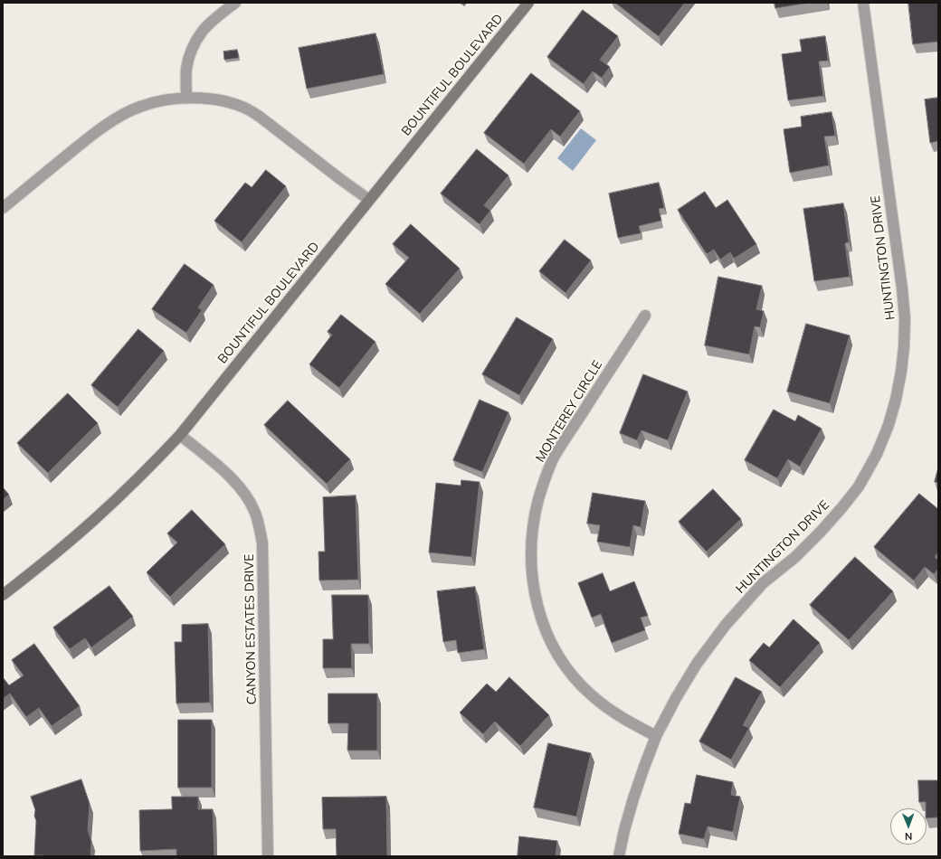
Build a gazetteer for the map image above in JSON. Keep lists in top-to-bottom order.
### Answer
{
  "streets": {
    "main road": ["BOUNTIFUL BOULEVARD"],
    "street": ["HUNTINGTON DRIVE", "MONTEREY CIRCLE", "CANYON ESTATES DRIVE"]
  },
  "crossings": [
    ["BOUNTIFUL BOULEVARD", "CANYON ESTATES DRIVE"],
    ["HUNTINGTON DRIVE", "MONTEREY CIRCLE"]
  ],
  "north": "bottom"
}
